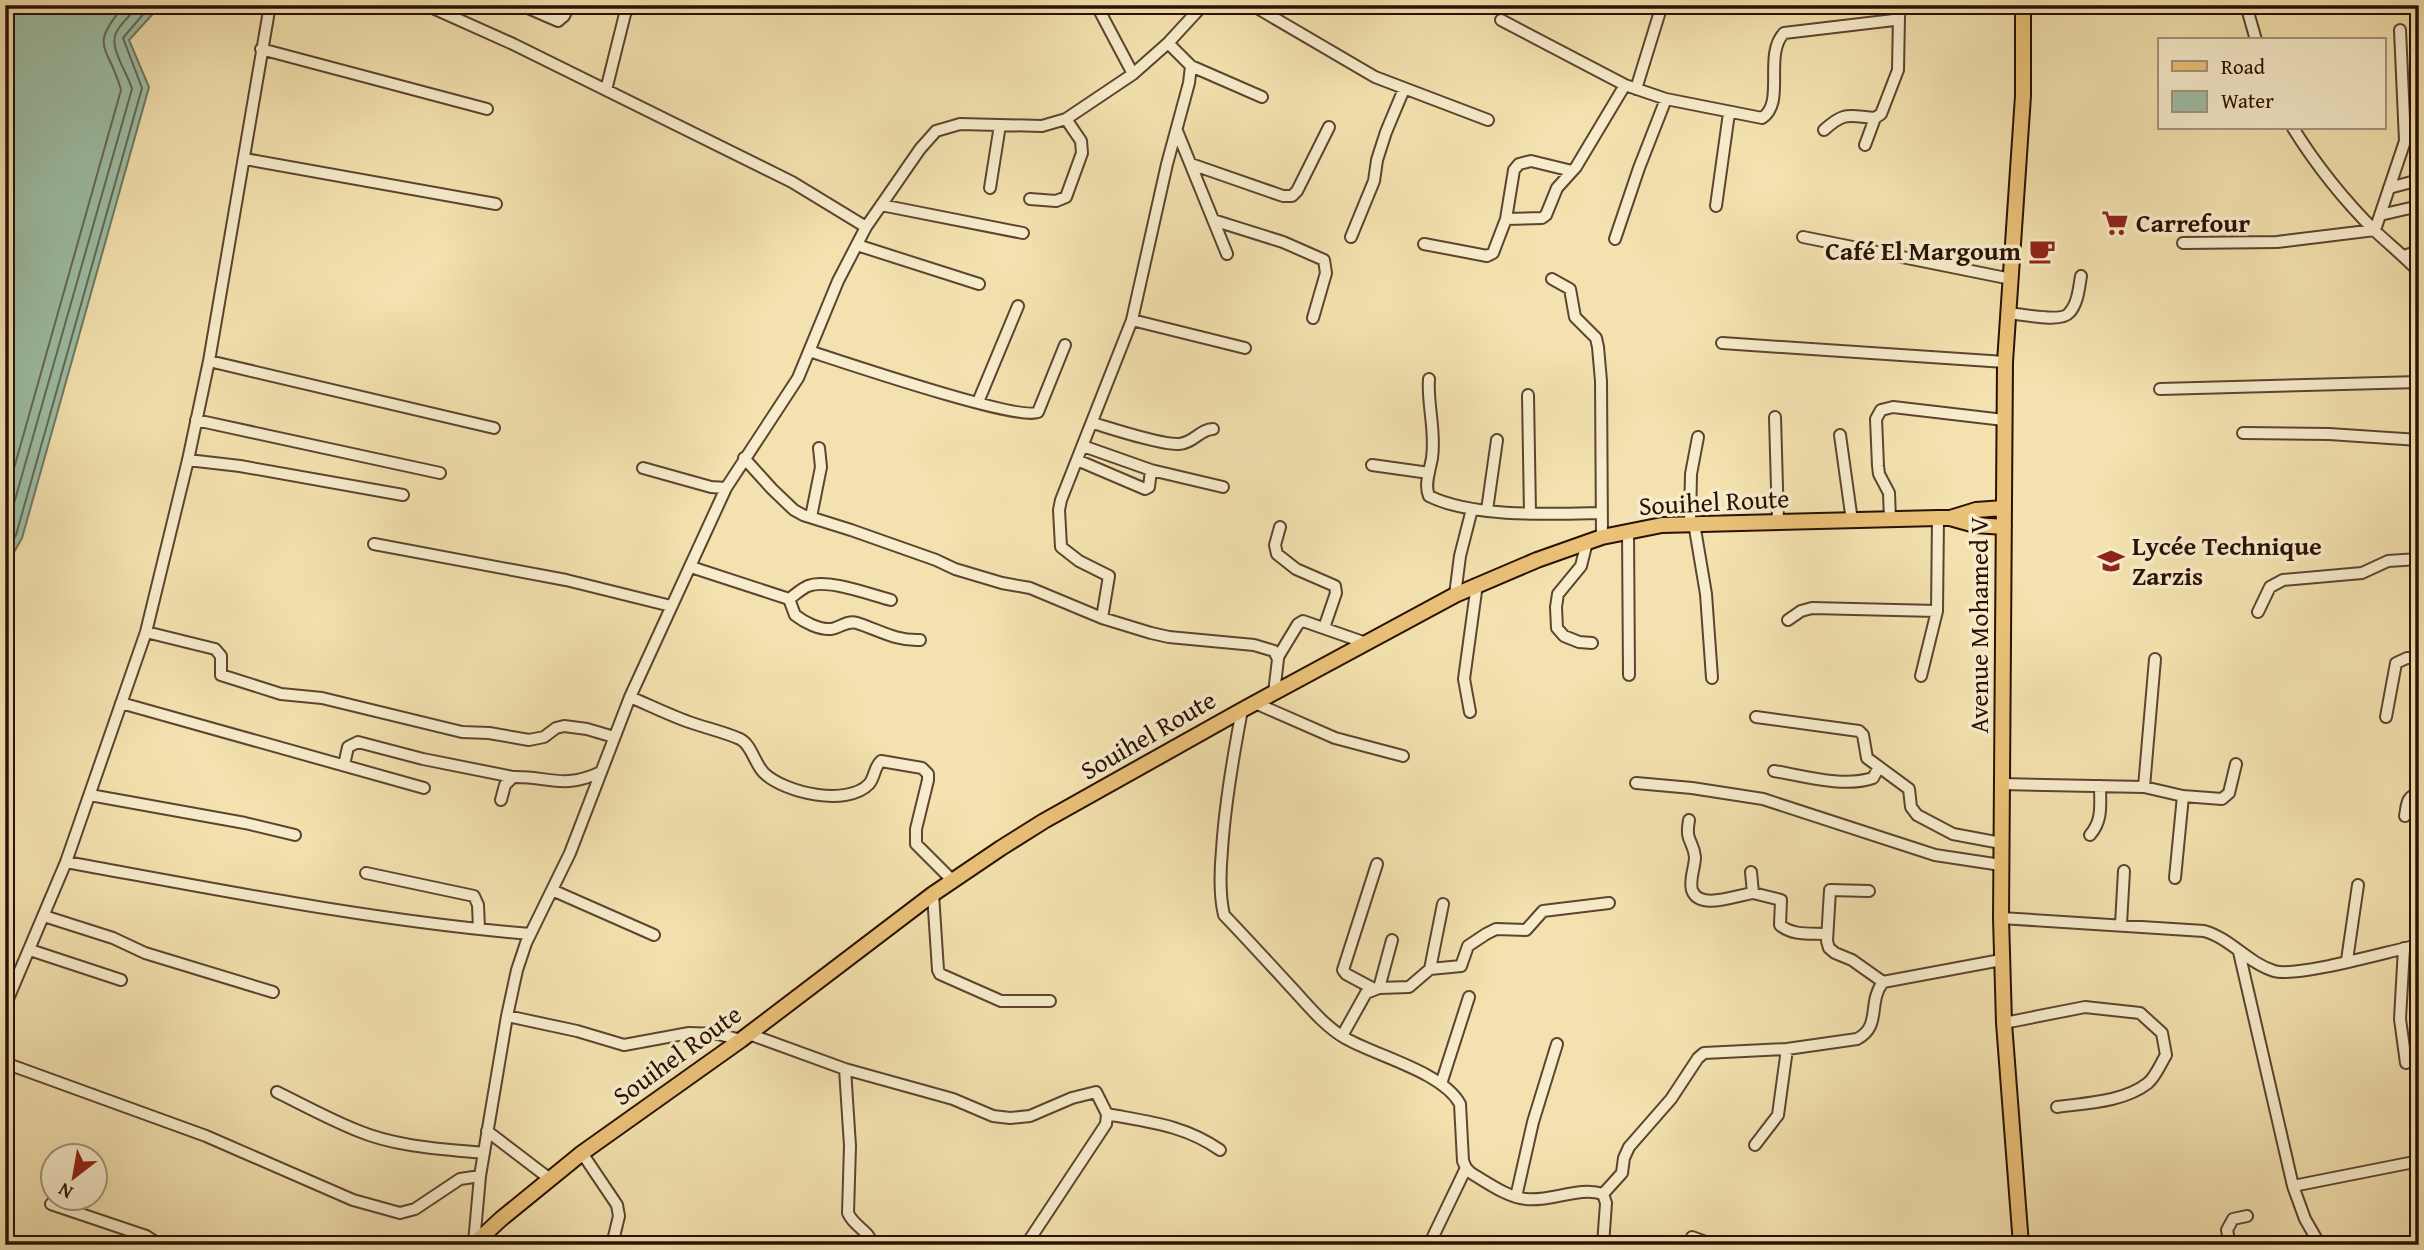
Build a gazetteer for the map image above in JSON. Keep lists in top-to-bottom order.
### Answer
{
  "streets": {
    "main road": ["Souihel Route", "Avenue Mohamed V"]
  },
  "places": {
    "supermarket": ["Carrefour"],
    "cafe": ["Café El Margoum"],
    "school or university": ["Lycée Technique Zarzis"]
  },
  "legend": ["Road", "Water"],
  "north": "bottom left"
}
